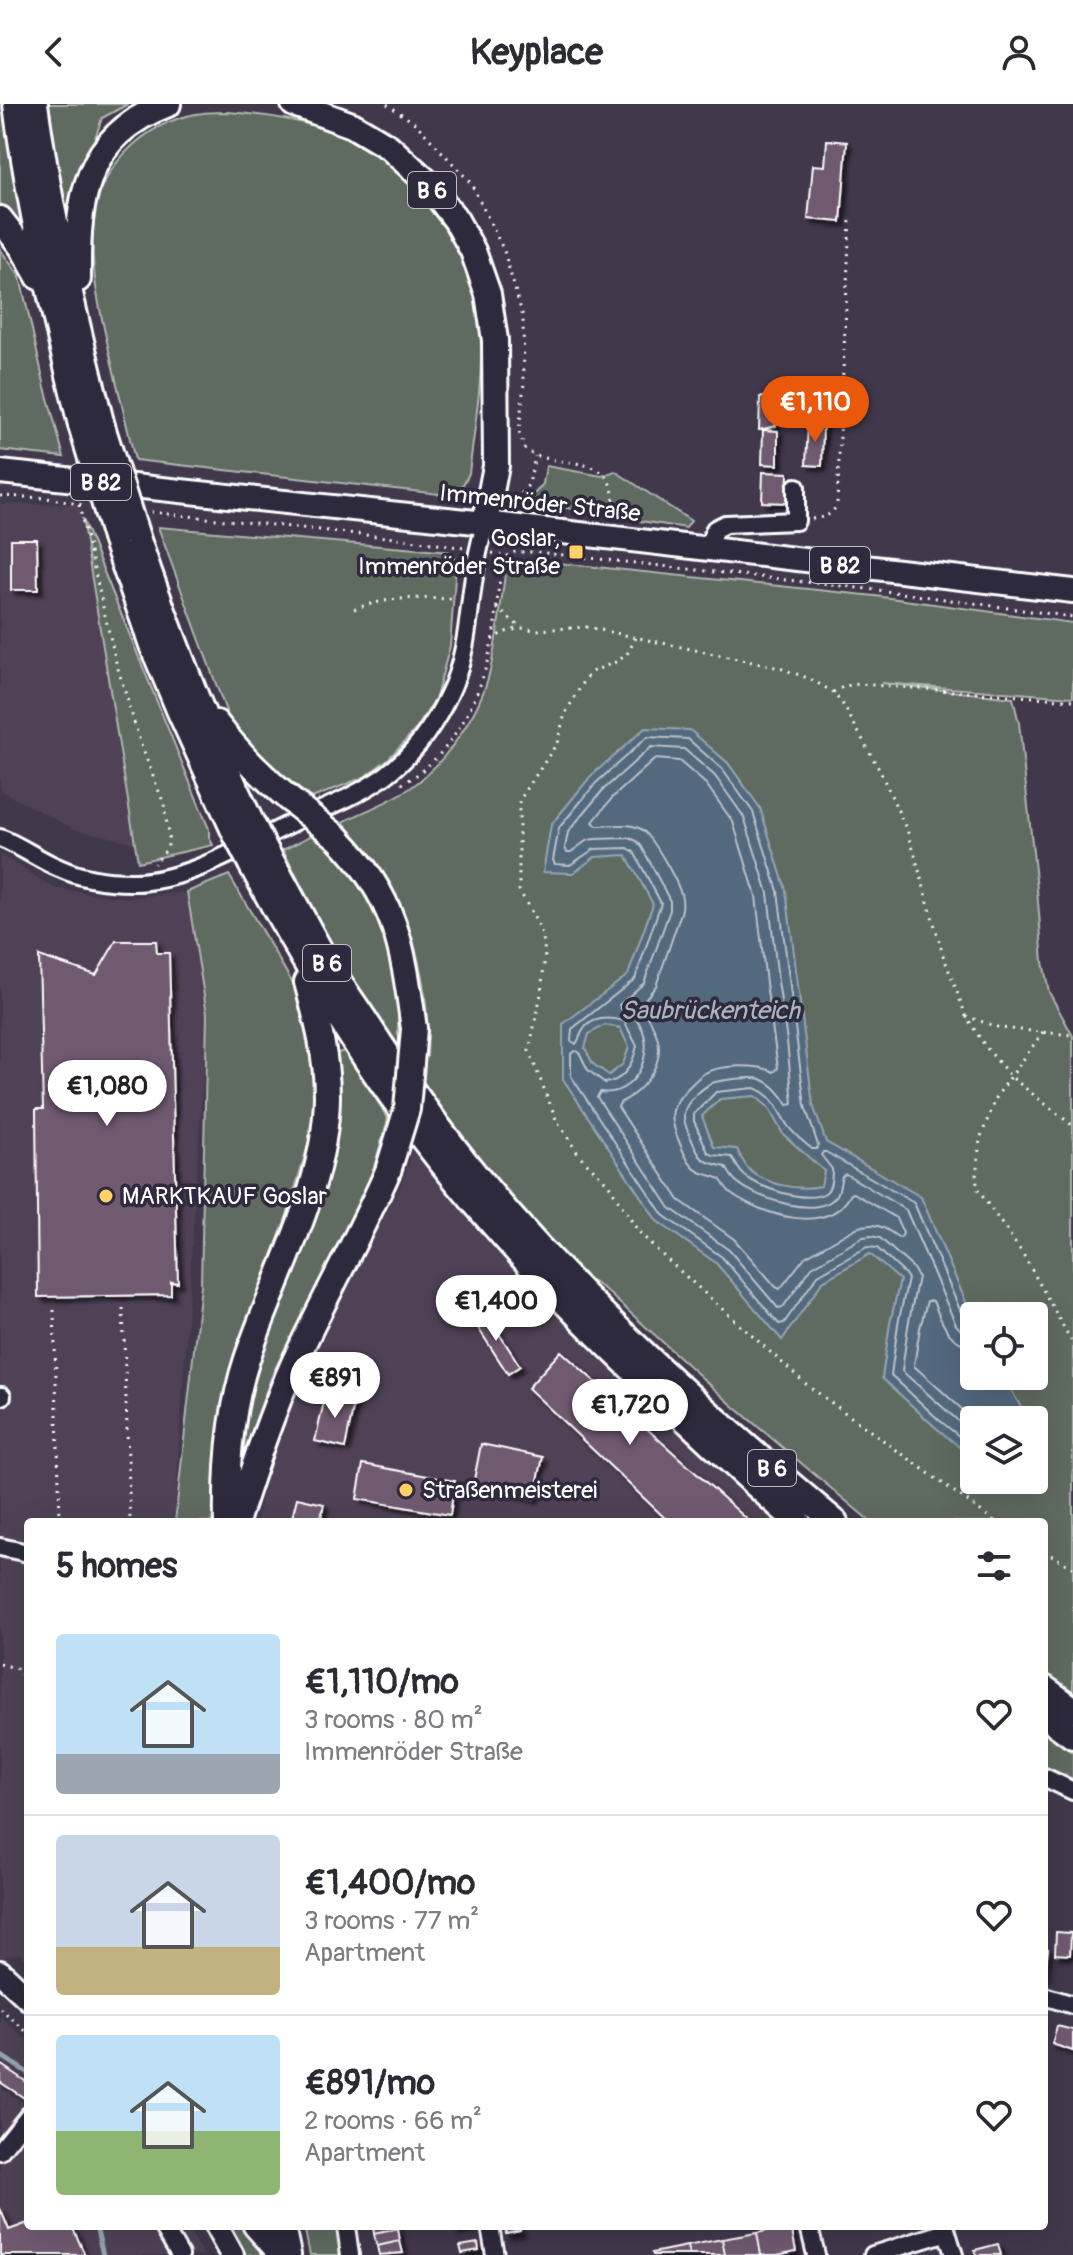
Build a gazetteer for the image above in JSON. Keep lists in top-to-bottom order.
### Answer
{
  "streets": {
    "highway": ["B 6"],
    "main road": ["B 82", "Immenröder Straße"]
  },
  "crossings": [
    ["B 6", "Immenröder Straße"]
  ],
  "water": ["Saubrückenteich"],
  "places": {
    "transit": ["Goslar, Immenröder Straße"],
    "other": ["MARKTKAUF Goslar", "Straßenmeisterei"]
  },
  "page": {
    "header": "Keyplace",
    "price": [
      "€1,110",
      "€1,080",
      "€1,400",
      "€891",
      "€1,720"
    ],
    "heading": "5 homes",
    "list": [
      {
        "name": "€1,110/mo",
        "note": "3 rooms · 80 m² · Immenröder Straße"
      },
      {
        "name": "€1,400/mo",
        "note": "3 rooms · 77 m² · Apartment"
      },
      {
        "name": "€891/mo",
        "note": "2 rooms · 66 m² · Apartment"
      }
    ]
  }
}
